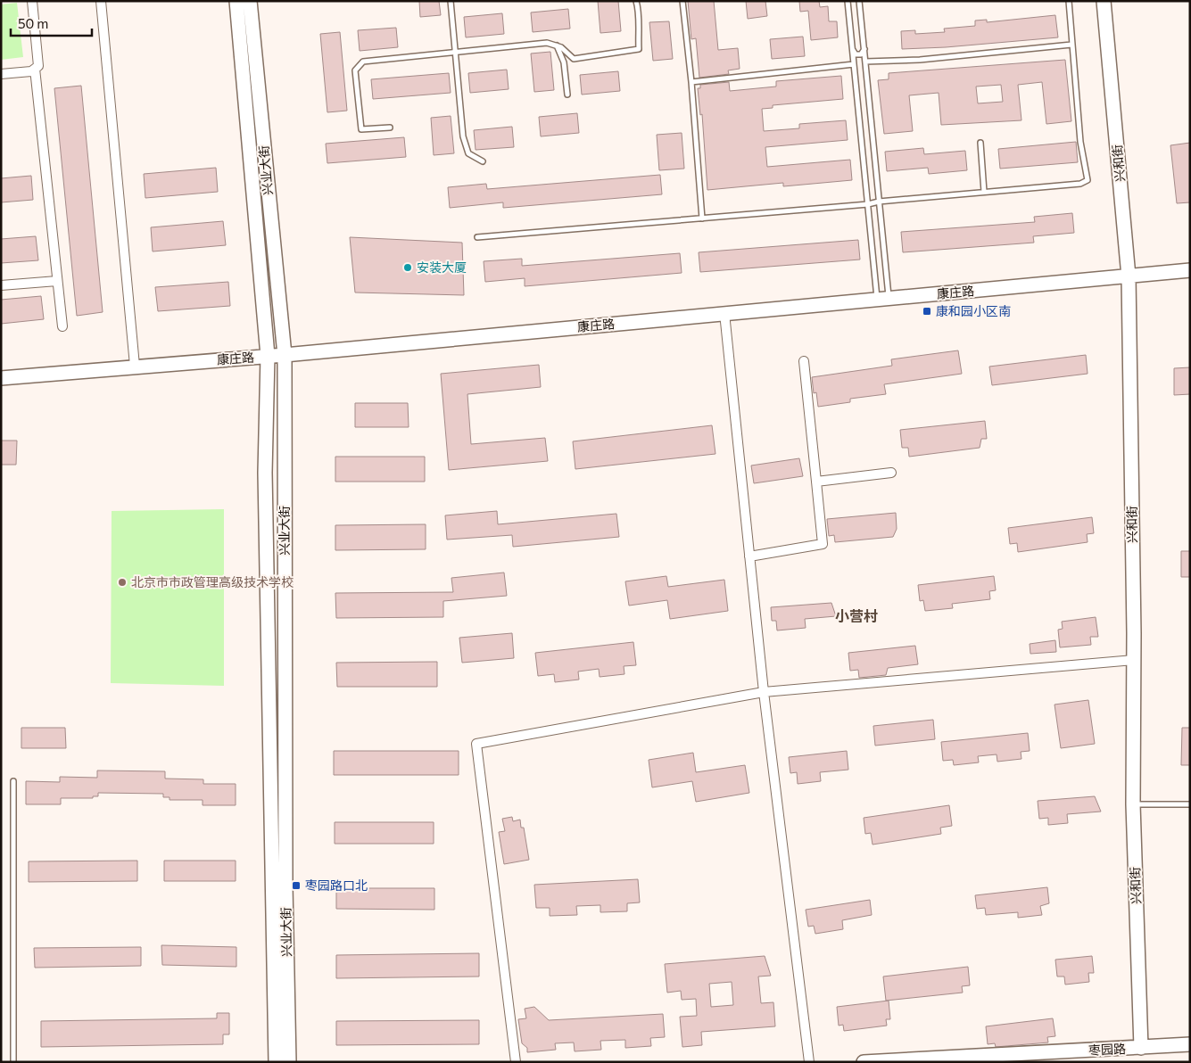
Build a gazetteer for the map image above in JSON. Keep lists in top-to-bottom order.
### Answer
{
  "streets": {
    "street": [
      "兴和街",
      "兴业大街",
      "康庄路",
      "枣园路"
    ]
  },
  "crossings": [
    ["兴和街", "康庄路"],
    ["兴和街", "枣园路"],
    ["兴业大街", "康庄路"]
  ],
  "districts": ["小营村"],
  "places": {
    "other": ["安装大厦", "北京市市政管理高级技术学校"],
    "transit": ["康和园小区南", "枣园路口北"]
  },
  "scale_bar": "50 m"
}
